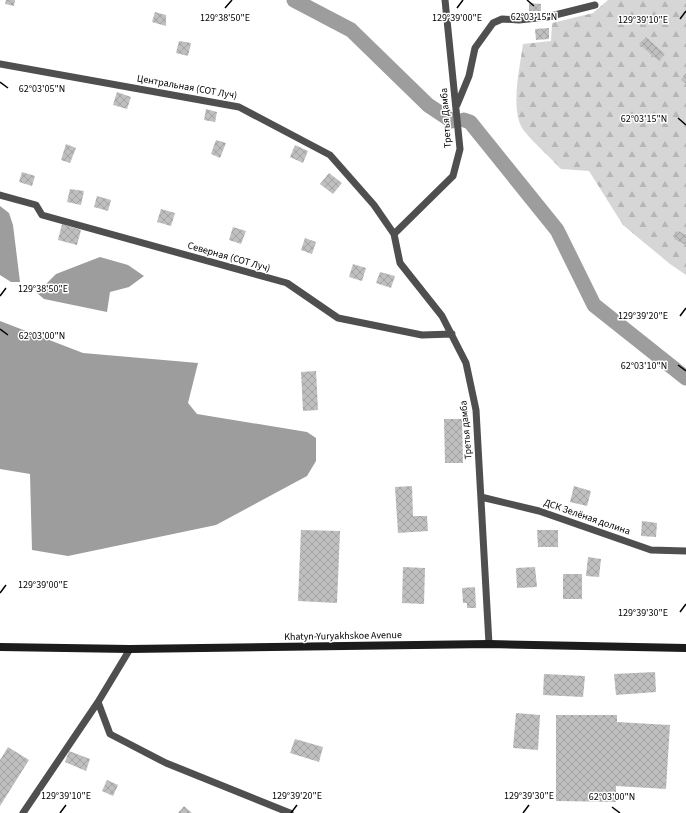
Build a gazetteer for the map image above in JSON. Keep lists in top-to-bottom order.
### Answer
{
  "streets": {
    "main road": ["Khatyn-Yuryakhskoe Avenue"],
    "street": [
      "Центральная (СОТ Луч)",
      "Третья Дамба",
      "Северная (СОТ Луч)",
      "Третья дамба",
      "ДСК Зелёная долина"
    ]
  },
  "crossings": [
    ["Центральная (СОТ Луч)", "Третья Дамба"],
    ["Центральная (СОТ Луч)", "Третья дамба"],
    ["Третья Дамба", "Третья дамба"],
    ["Северная (СОТ Луч)", "Третья дамба"],
    ["Третья дамба", "ДСК Зелёная долина"],
    ["Третья дамба", "Khatyn-Yuryakhskoe Avenue"]
  ],
  "coordinates": [
    "62°03'15\"N",
    "129°38'50\"E",
    "129°39'00\"E",
    "129°39'10\"E",
    "62°03'05\"N",
    "129°39'20\"E",
    "62°03'00\"N",
    "62°03'10\"N",
    "129°39'30\"E"
  ]
}
